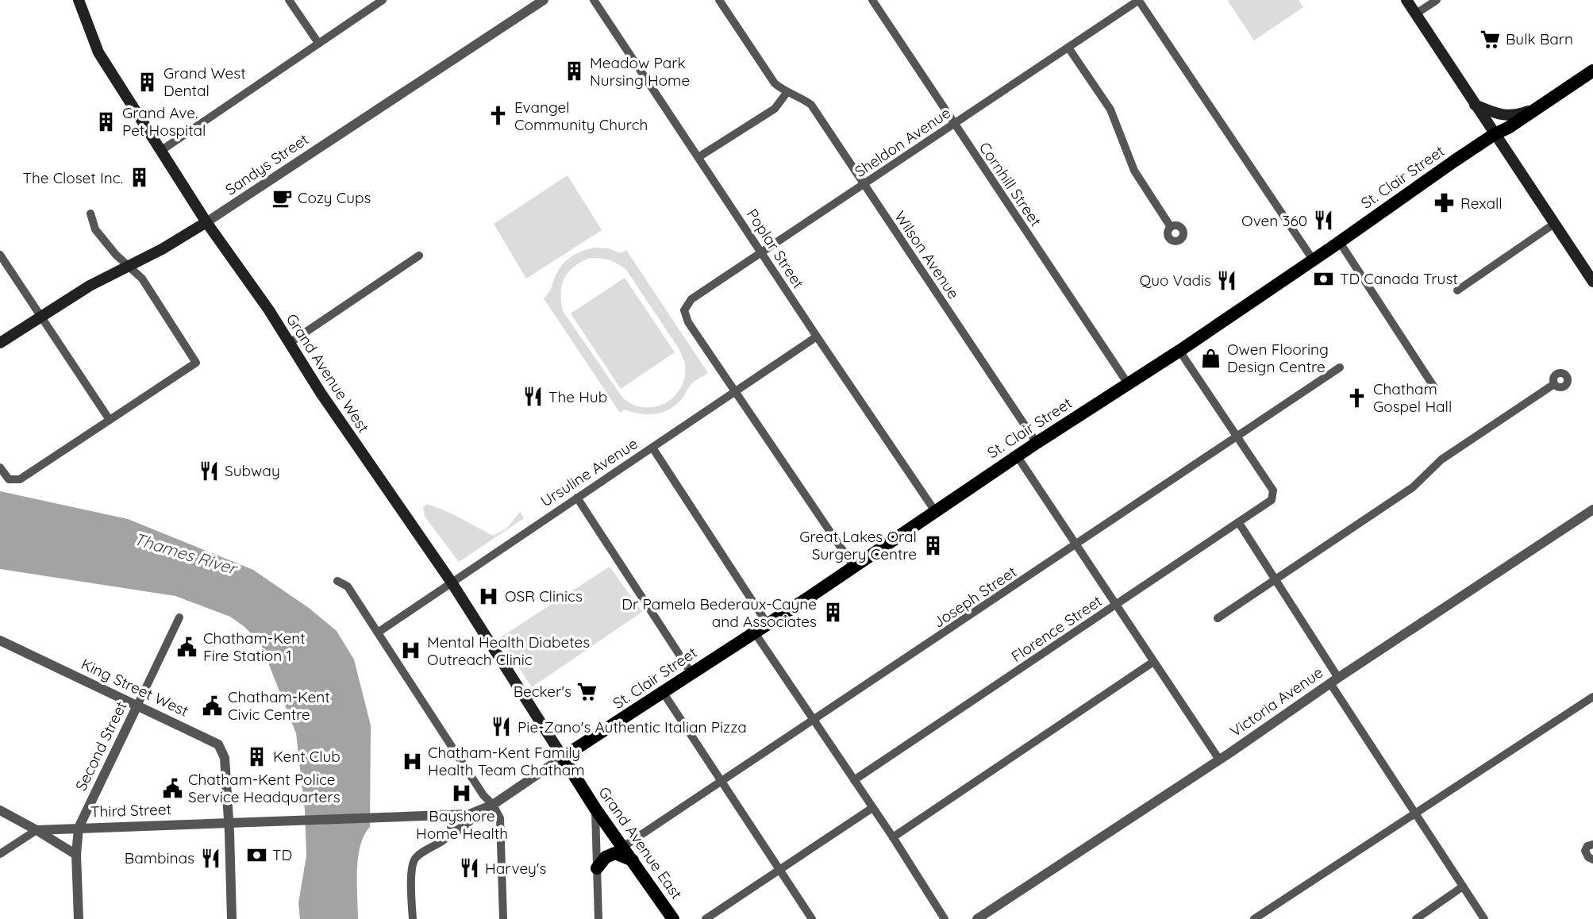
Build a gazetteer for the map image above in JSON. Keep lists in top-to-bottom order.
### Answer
{
  "streets": {
    "main road": [
      "Sandys Street",
      "St. Clair Street",
      "Grand Avenue West",
      "Grand Avenue East"
    ],
    "street": [
      "Sheldon Avenue",
      "Cornhill Street",
      "Poplar Street",
      "Wilson Avenue",
      "Ursuline Avenue",
      "Joseph Street",
      "Florence Street",
      "King Street West",
      "Victoria Avenue",
      "Second Street",
      "Third Street"
    ]
  },
  "crossings": [
    ["Sheldon Avenue", "Cornhill Street"],
    ["Sheldon Avenue", "Poplar Street"],
    ["Sheldon Avenue", "Wilson Avenue"],
    ["Sheldon Avenue", "Ursuline Avenue"],
    ["Sandys Street", "Grand Avenue West"],
    ["St. Clair Street", "Cornhill Street"],
    ["St. Clair Street", "Poplar Street"],
    ["St. Clair Street", "Wilson Avenue"],
    ["St. Clair Street", "Grand Avenue West"],
    ["St. Clair Street", "Third Street"],
    ["St. Clair Street", "Grand Avenue East"],
    ["Poplar Street", "Ursuline Avenue"],
    ["Grand Avenue West", "Ursuline Avenue"],
    ["Grand Avenue West", "Grand Avenue East"],
    ["Joseph Street", "Florence Street"],
    ["Joseph Street", "Grand Avenue East"],
    ["King Street West", "Second Street"],
    ["King Street West", "Third Street"],
    ["Second Street", "Third Street"]
  ],
  "water": ["Thames River"],
  "places": {
    "supermarket": ["Bulk Barn", "Becker's"],
    "building": [
      "Meadow Park Nursing Home",
      "Grand West Dental",
      "Grand Ave. Pet Hospital",
      "The Closet Inc.",
      "Great Lakes Oral Surgery Centre",
      "Dr Pamela Bederaux-Cayne and Associates",
      "Kent Club"
    ],
    "church": ["Evangel Community Church", "Chatham Gospel Hall"],
    "cafe": ["Cozy Cups"],
    "pharmacy": ["Rexall"],
    "restaurant": [
      "Oven 360",
      "Quo Vadis",
      "The Hub",
      "Subway",
      "Pie-Zano's Authentic Italian Pizza",
      "Bambinas",
      "Harvey's"
    ],
    "bank": ["TD Canada Trust", "TD"],
    "shop": ["Owen Flooring Design Centre"],
    "hospital": [
      "OSR Clinics",
      "Mental Health Diabetes Outreach Clinic",
      "Chatham-Kent Family Health Team Chatham",
      "Bayshore Home Health"
    ],
    "public building": ["Chatham-Kent Fire Station 1", "Chatham-Kent Civic Centre", "Chatham-Kent Police Service Headquarters"]
  }
}
